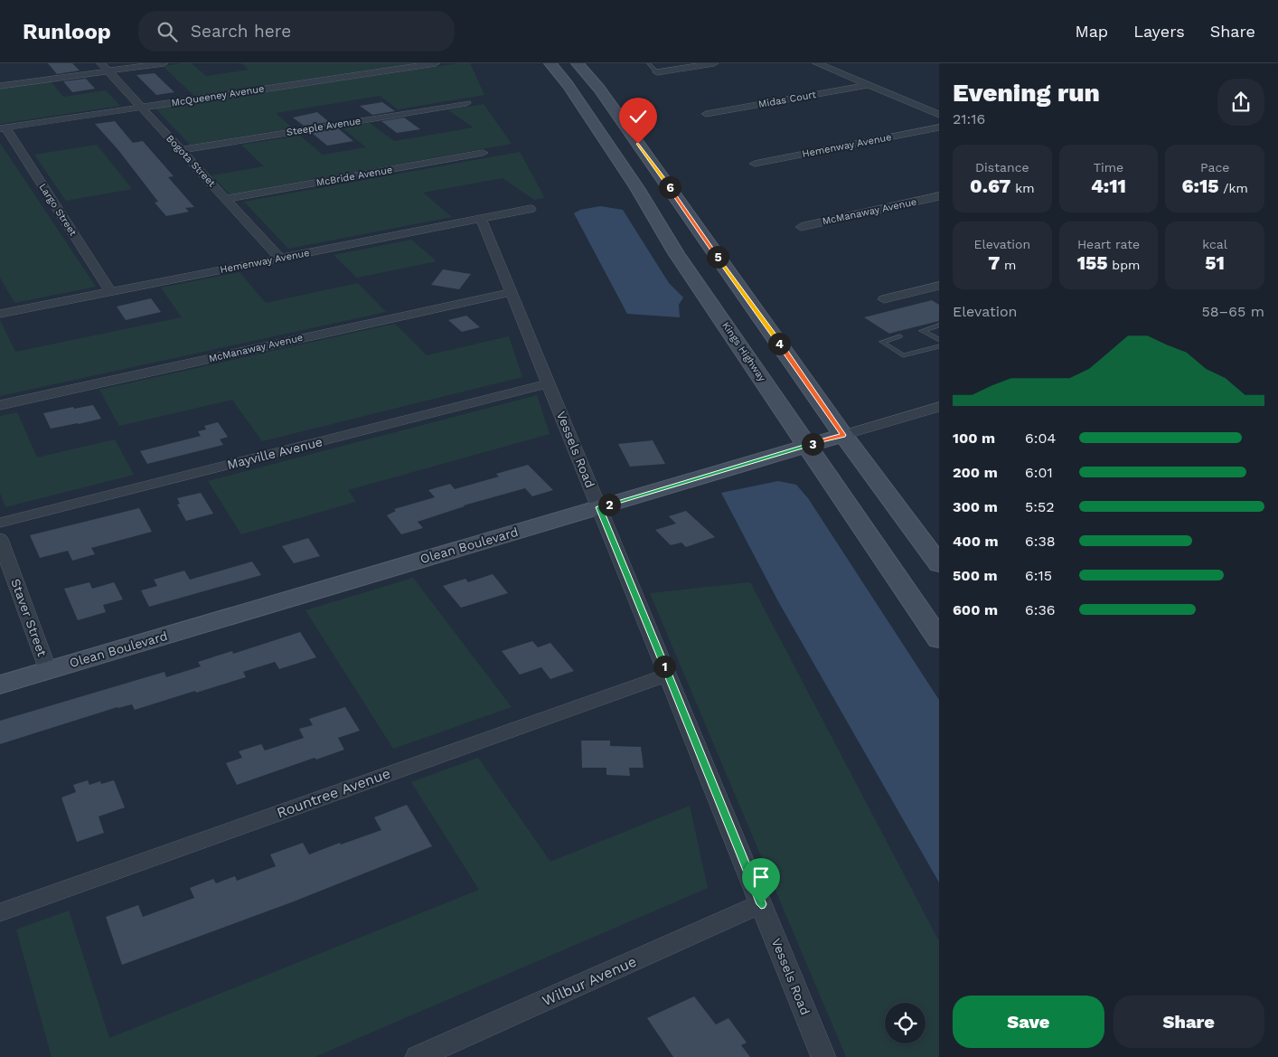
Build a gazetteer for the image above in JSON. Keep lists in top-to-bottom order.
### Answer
{
  "streets": {
    "main road": ["Kings Highway", "Olean Boulevard"],
    "street": [
      "McQueeney Avenue",
      "Midas Court",
      "Steeple Avenue",
      "Hemenway Avenue",
      "Bogota Street",
      "McBride Avenue",
      "Largo Street",
      "McManaway Avenue",
      "Vessels Road",
      "Mayville Avenue",
      "Staver Street",
      "Rountree Avenue",
      "Wilbur Avenue"
    ]
  },
  "crossings": [
    ["McQueeney Avenue", "Bogota Street"],
    ["McQueeney Avenue", "Largo Street"],
    ["Steeple Avenue", "Bogota Street"],
    ["Hemenway Avenue", "Bogota Street"],
    ["Hemenway Avenue", "Largo Street"],
    ["Hemenway Avenue", "Vessels Road"],
    ["Bogota Street", "McBride Avenue"],
    ["McManaway Avenue", "Vessels Road"],
    ["Kings Highway", "Olean Boulevard"],
    ["Vessels Road", "Mayville Avenue"],
    ["Vessels Road", "Olean Boulevard"],
    ["Vessels Road", "Rountree Avenue"],
    ["Vessels Road", "Wilbur Avenue"],
    ["Olean Boulevard", "Staver Street"]
  ],
  "page": {
    "header": "Runloop",
    "search": "Search here",
    "nav": ["Map", "Layers", "Share"],
    "heading": ["Evening run", "21:16"],
    "stats": [
      ["Distance", "0.67 km"],
      ["Time", "4:11"],
      ["Pace", "6:15 /km"],
      ["Elevation", "7 m"],
      ["Heart rate", "155 bpm"],
      ["kcal", "51"]
    ],
    "pins": [
      "6",
      "5",
      "4",
      "3",
      "2",
      "1"
    ],
    "chart": ["Elevation", "58–65 m"],
    "list": [
      {
        "name": "100 m",
        "note": "6:04"
      },
      {
        "name": "200 m",
        "note": "6:01"
      },
      {
        "name": "300 m",
        "note": "5:52"
      },
      {
        "name": "400 m",
        "note": "6:38"
      },
      {
        "name": "500 m",
        "note": "6:15"
      },
      {
        "name": "600 m",
        "note": "6:36"
      }
    ],
    "buttons": ["Save", "Share"]
  }
}
